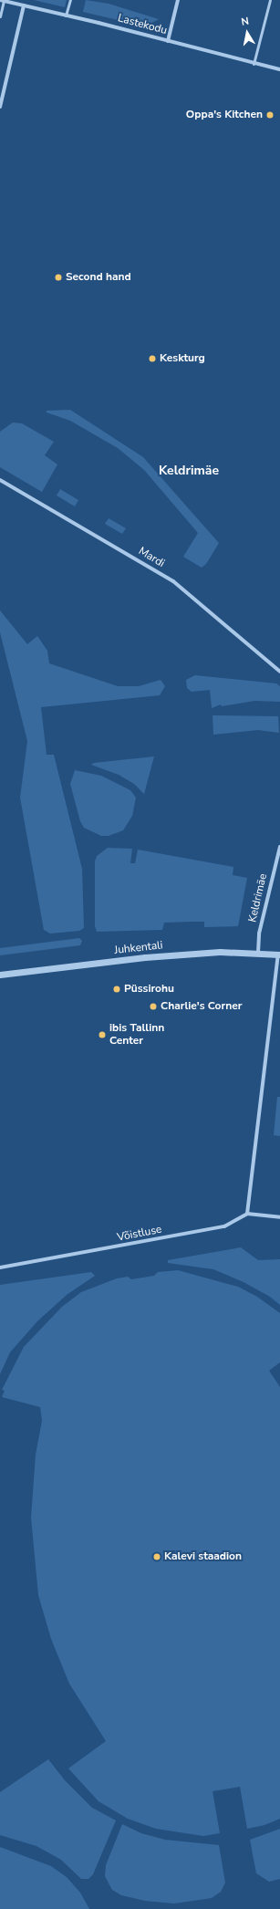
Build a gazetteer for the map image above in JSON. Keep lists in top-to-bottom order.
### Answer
{
  "streets": {
    "street": [
      "Lastekodu",
      "Mardi",
      "Keldrimäe",
      "Juhkentali",
      "Võistluse"
    ]
  },
  "crossings": [
    ["Keldrimäe", "Juhkentali"]
  ],
  "districts": ["Keldrimäe"],
  "places": [
    "Oppa's Kitchen",
    "Second hand",
    "Keskturg",
    "Püssirohu",
    "Charlie's Corner",
    "ibis Tallinn Center",
    "Kalevi staadion"
  ],
  "north": "top"
}
